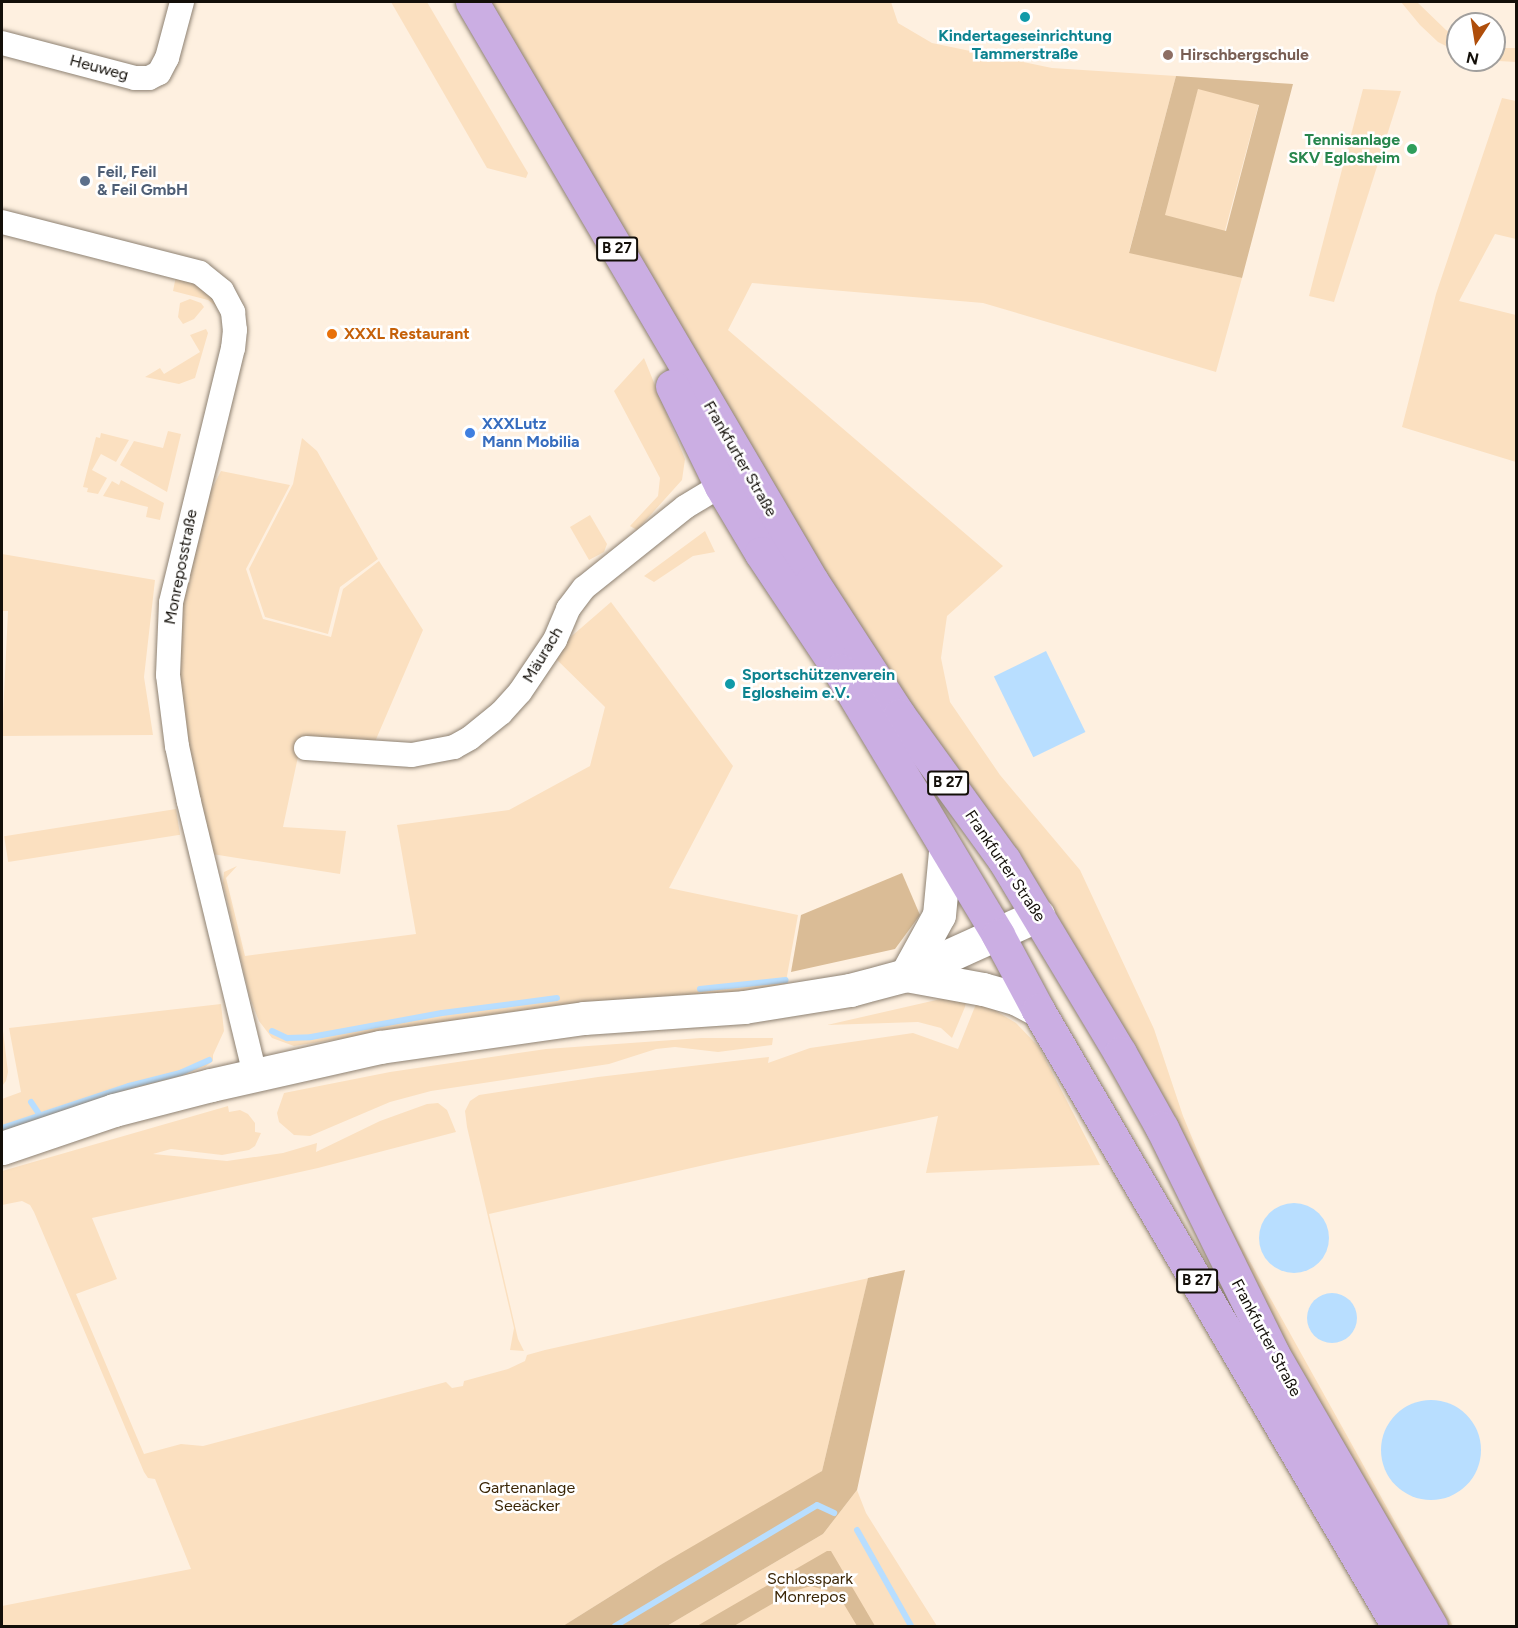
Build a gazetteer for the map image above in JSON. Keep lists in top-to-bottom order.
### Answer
{
  "streets": {
    "main road": ["B 27", "Frankfurter Straße"],
    "street": ["Heuweg", "Monreposstraße", "Mäurach"]
  },
  "crossings": [
    ["Frankfurter Straße", "Mäurach"]
  ],
  "parks": ["Gartenanlage Seeäcker", "Schlosspark Monrepos"],
  "places": [
    "Kindertageseinrichtung Tammerstraße",
    "Hirschbergschule",
    "Tennisanlage SKV Eglosheim",
    "Feil, Feil & Feil GmbH",
    "XXXL Restaurant",
    "XXXLutz Mann Mobilia",
    "Sportschützenverein Eglosheim e.V."
  ],
  "north": "bottom"
}
